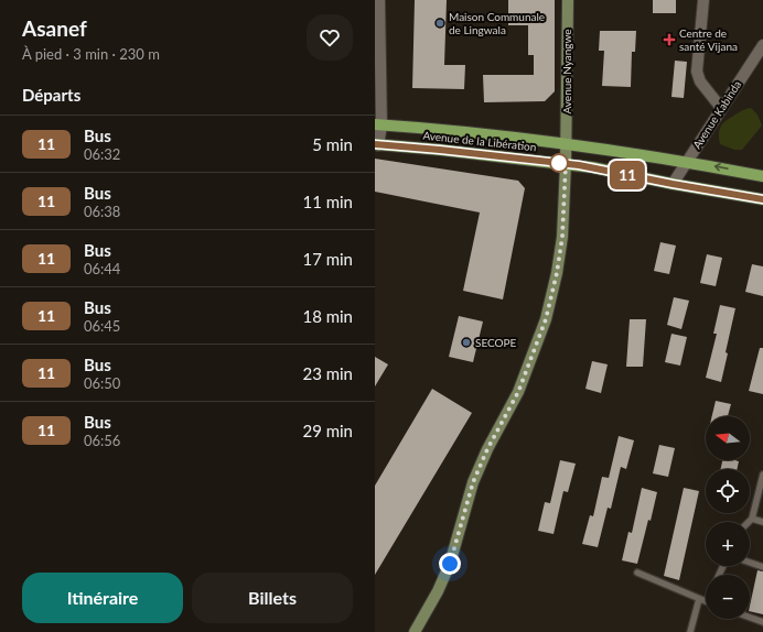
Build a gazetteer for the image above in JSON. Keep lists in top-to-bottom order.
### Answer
{
  "streets": {
    "main road": ["Avenue Nyangwe", "Avenue de la Libération"],
    "street": ["Avenue Kabinda"]
  },
  "crossings": [
    ["Avenue Nyangwe", "Avenue de la Libération"],
    ["Avenue Kabinda", "Avenue de la Libération"]
  ],
  "places": {
    "other": ["Maison Communale de Lingwala", "SECOPE"],
    "health": ["Centre de santé Vijana"]
  },
  "lines": ["bus line 11"],
  "north": "left",
  "page": {
    "heading": [
      ["Asanef", "À pied · 3 min · 230 m"],
      "Départs"
    ],
    "on_map": "11",
    "list": [
      {
        "mark": "11",
        "name": "Bus",
        "note": "06:32",
        "value": "5 min"
      },
      {
        "mark": "11",
        "name": "Bus",
        "note": "06:38",
        "value": "11 min"
      },
      {
        "mark": "11",
        "name": "Bus",
        "note": "06:44",
        "value": "17 min"
      },
      {
        "mark": "11",
        "name": "Bus",
        "note": "06:45",
        "value": "18 min"
      },
      {
        "mark": "11",
        "name": "Bus",
        "note": "06:50",
        "value": "23 min"
      },
      {
        "mark": "11",
        "name": "Bus",
        "note": "06:56",
        "value": "29 min"
      }
    ],
    "map_buttons": ["+", "−"],
    "buttons": ["Itinéraire", "Billets"]
  }
}
